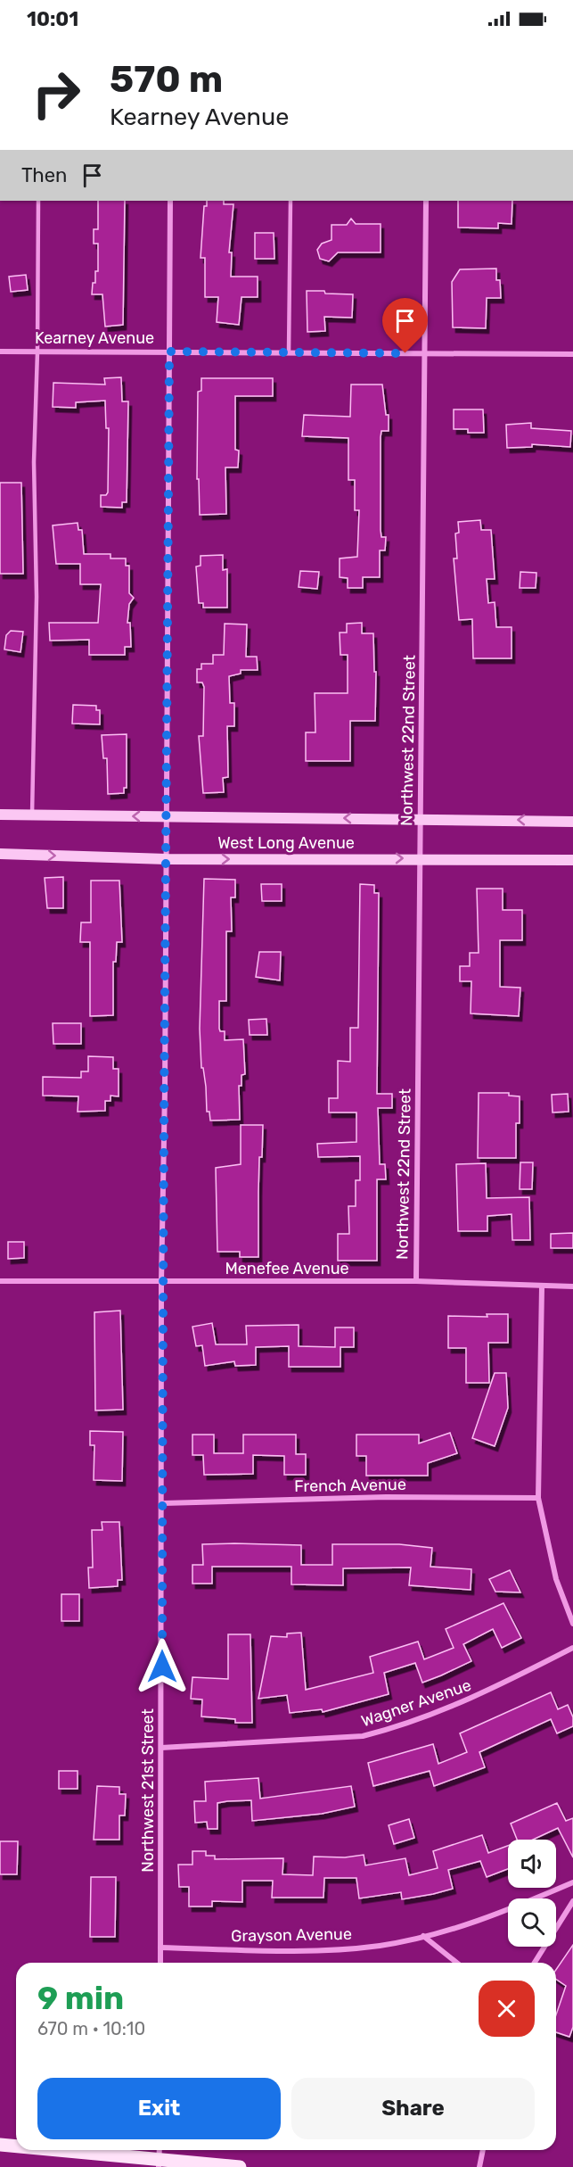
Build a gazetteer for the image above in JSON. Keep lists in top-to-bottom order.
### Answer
{
  "streets": {
    "main road": ["West Long Avenue"],
    "street": [
      "Kearney Avenue",
      "Northwest 22nd Street",
      "Menefee Avenue",
      "French Avenue",
      "Wagner Avenue",
      "Northwest 21st Street",
      "Grayson Avenue"
    ]
  },
  "crossings": [
    ["Kearney Avenue", "Northwest 22nd Street"],
    ["Kearney Avenue", "Northwest 21st Street"],
    ["Northwest 22nd Street", "West Long Avenue"],
    ["Northwest 22nd Street", "Menefee Avenue"],
    ["West Long Avenue", "Northwest 21st Street"],
    ["Menefee Avenue", "Northwest 21st Street"],
    ["French Avenue", "Northwest 21st Street"],
    ["Wagner Avenue", "Northwest 21st Street"],
    ["Northwest 21st Street", "Grayson Avenue"]
  ],
  "page": {
    "status": "10:01",
    "turn": ["570 m", "Kearney Avenue"],
    "then": "Then",
    "heading": ["9 min", "670 m · 10:10"],
    "buttons": ["Exit", "Share"]
  }
}
